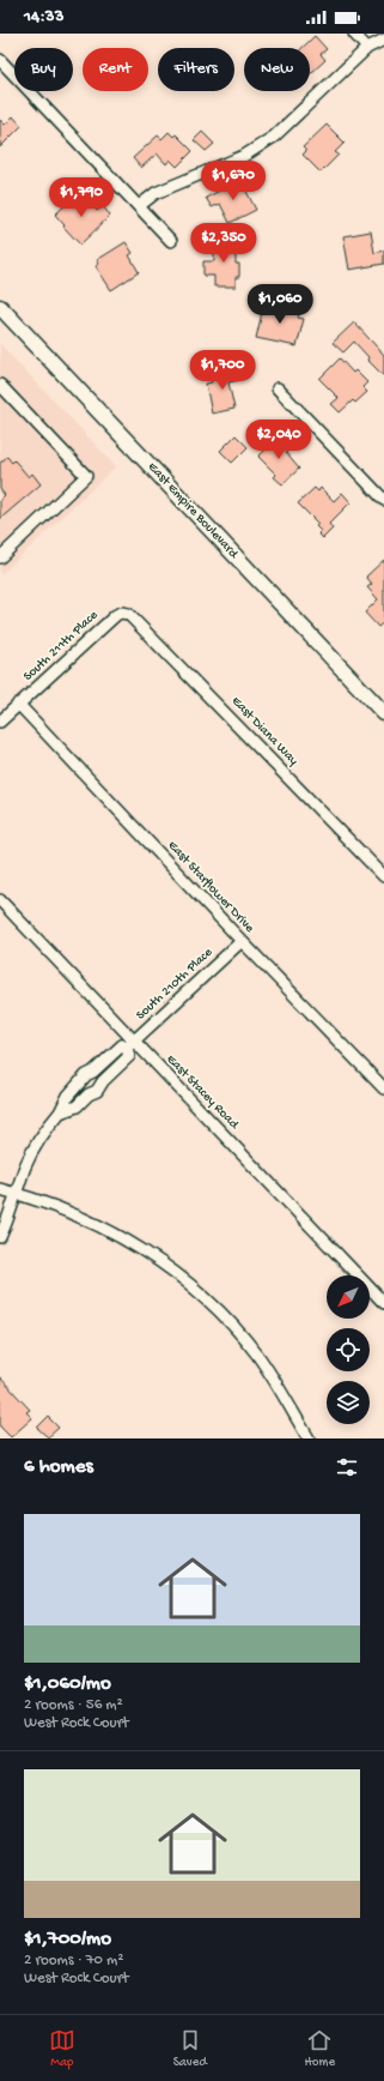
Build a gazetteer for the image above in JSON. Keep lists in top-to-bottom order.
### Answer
{
  "streets": {
    "street": [
      "East Empire Boulevard",
      "South 211th Place",
      "East Diana Way",
      "East Starflower Drive",
      "South 210th Place",
      "East Stacey Road"
    ]
  },
  "crossings": [
    ["South 211th Place", "East Diana Way"],
    ["South 211th Place", "East Starflower Drive"],
    ["East Starflower Drive", "South 210th Place"],
    ["South 210th Place", "East Stacey Road"]
  ],
  "north": "bottom left",
  "page": {
    "status": "14:33",
    "chip": [
      "Buy",
      "Rent",
      "Filters",
      "New"
    ],
    "price": [
      "$1,670",
      "$1,790",
      "$2,350",
      "$1,060",
      "$1,700",
      "$2,040"
    ],
    "heading": "6 homes",
    "list": [
      {
        "name": "$1,060/mo",
        "note": "2 rooms · 56 m² · West Rock Court"
      },
      {
        "name": "$1,700/mo",
        "note": "2 rooms · 70 m² · West Rock Court"
      }
    ],
    "tabs": ["Map", "Saved", "Home"]
  }
}
